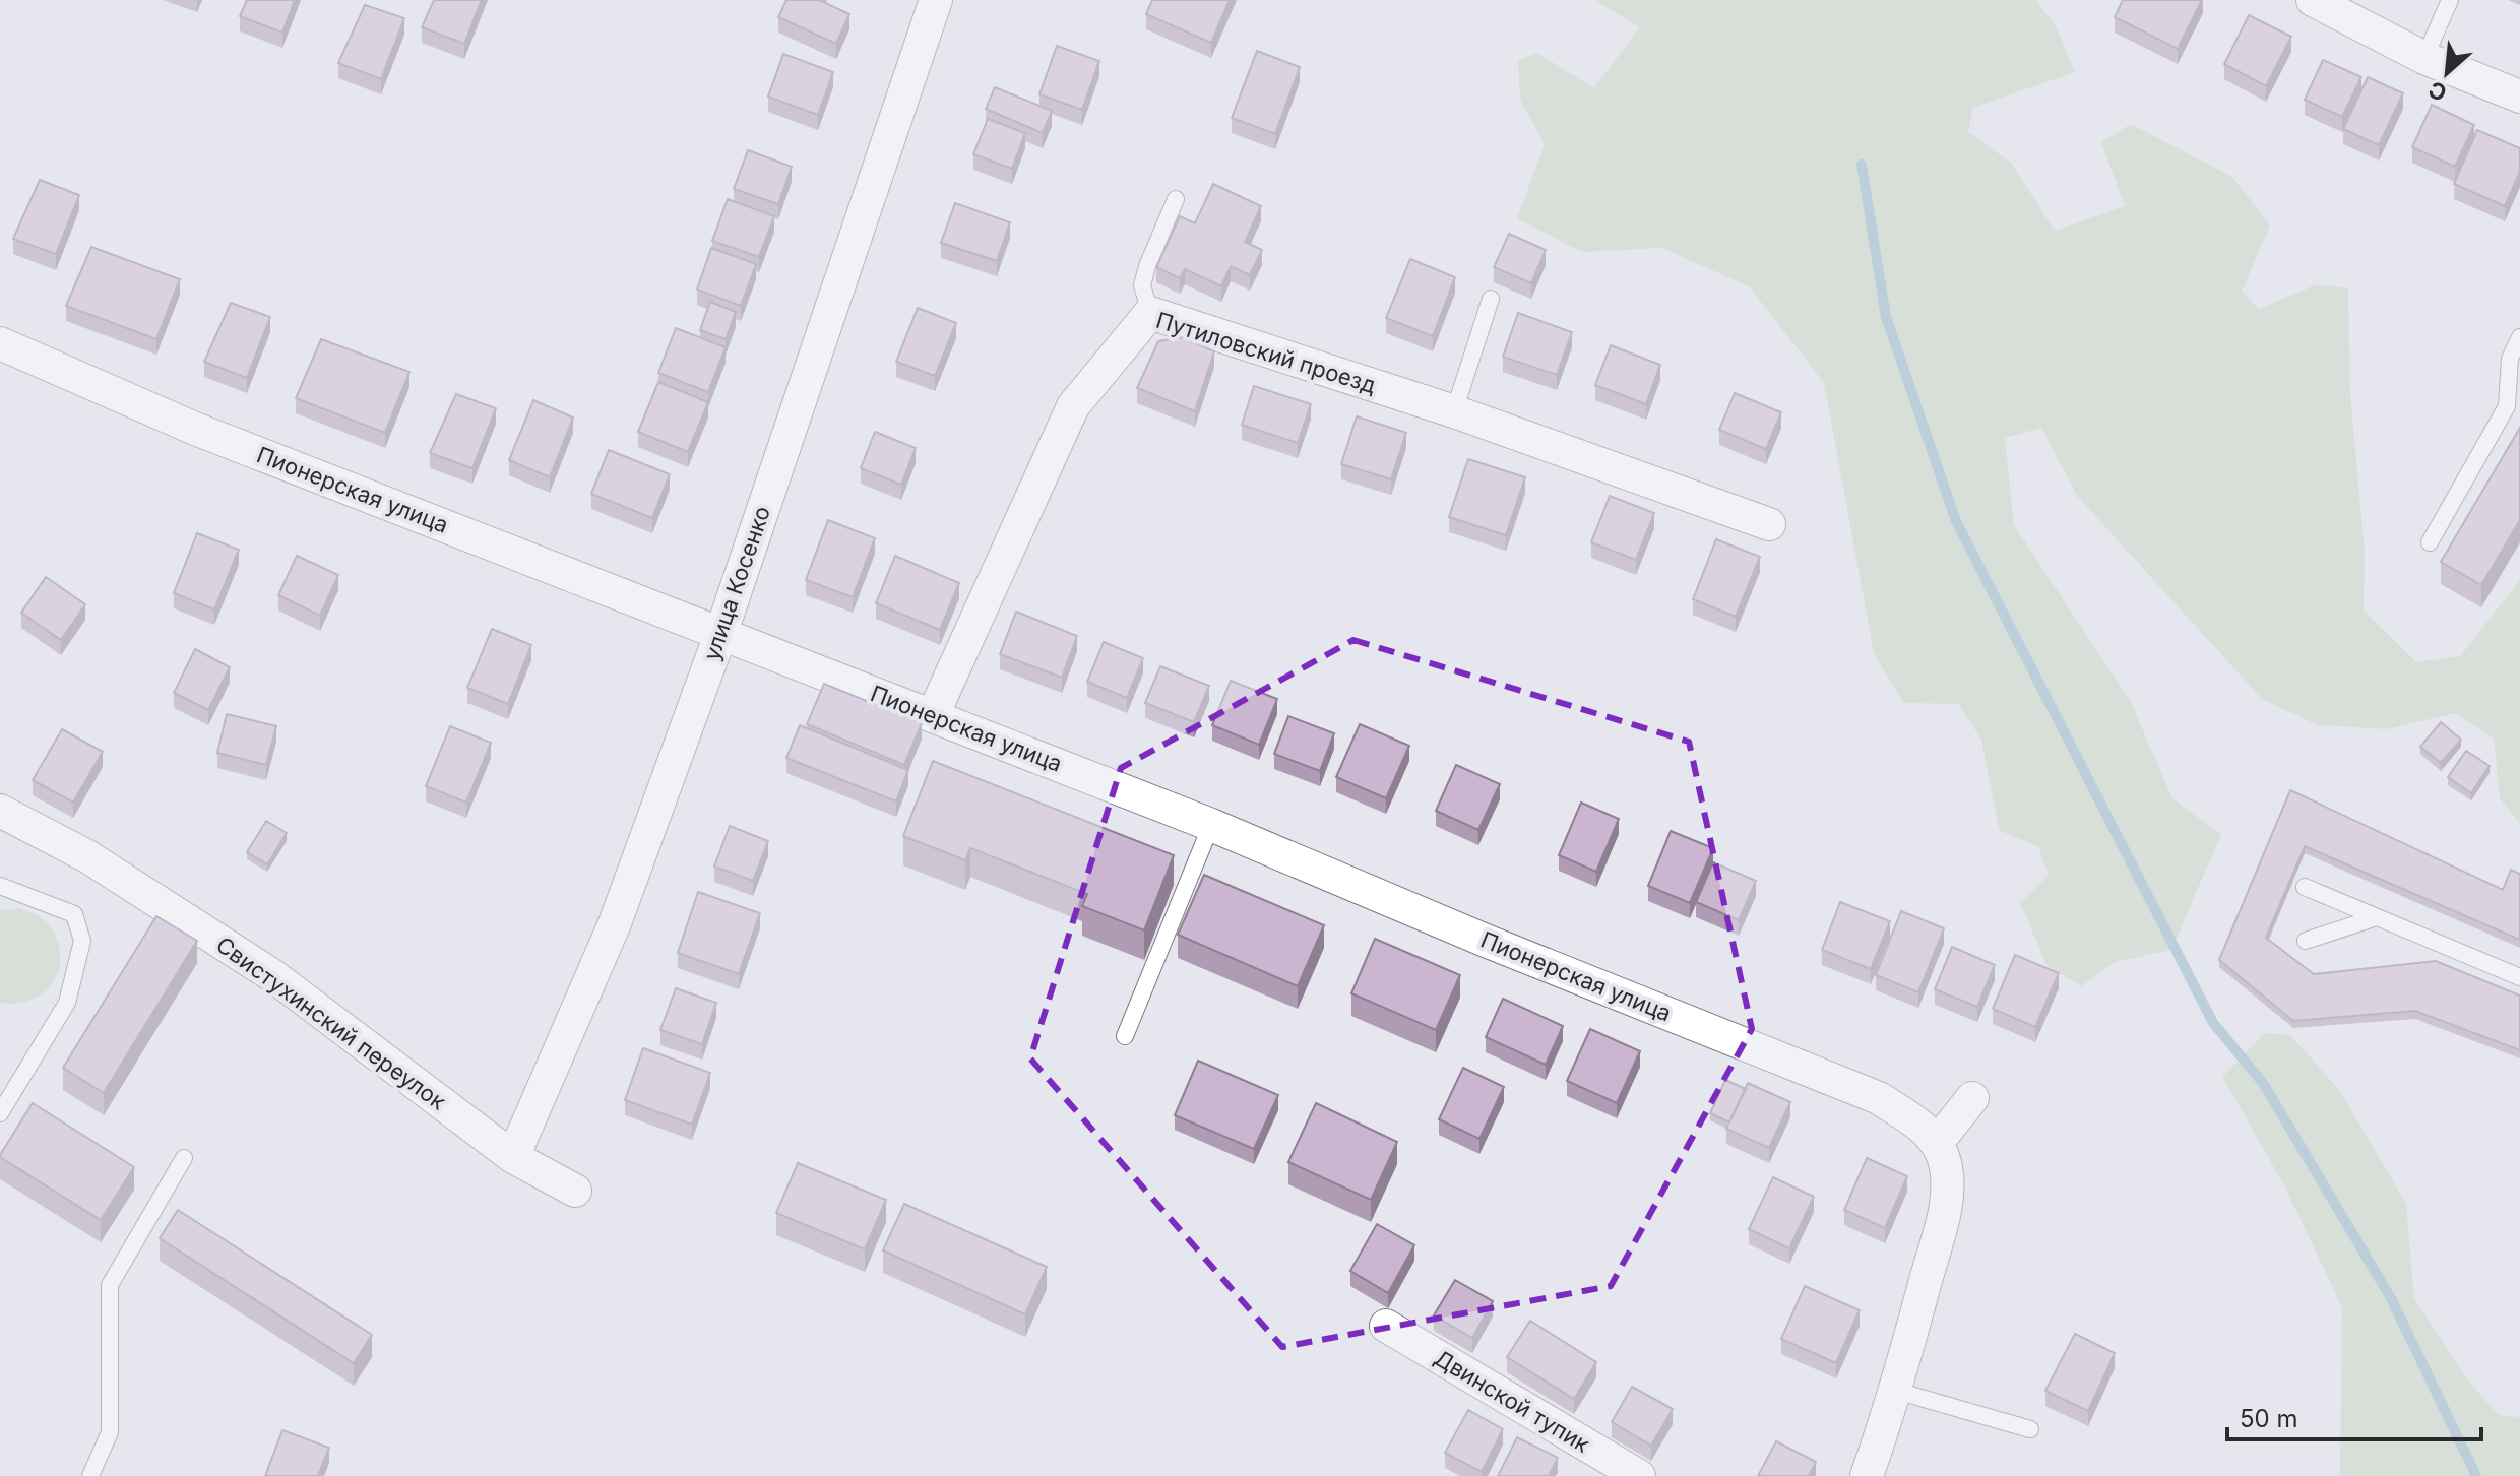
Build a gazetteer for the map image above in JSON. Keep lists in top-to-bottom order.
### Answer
{
  "streets": {
    "street": [
      "Путиловский проезд",
      "Пионерская улица",
      "улица Косенко",
      "Свистухинский переулок",
      "Двинской тупик"
    ]
  },
  "crossings": [
    ["Путиловский проезд", "Пионерская улица"],
    ["Пионерская улица", "улица Косенко"],
    ["улица Косенко", "Свистухинский переулок"]
  ],
  "scale_bar": "50 m",
  "north": "bottom left"
}
